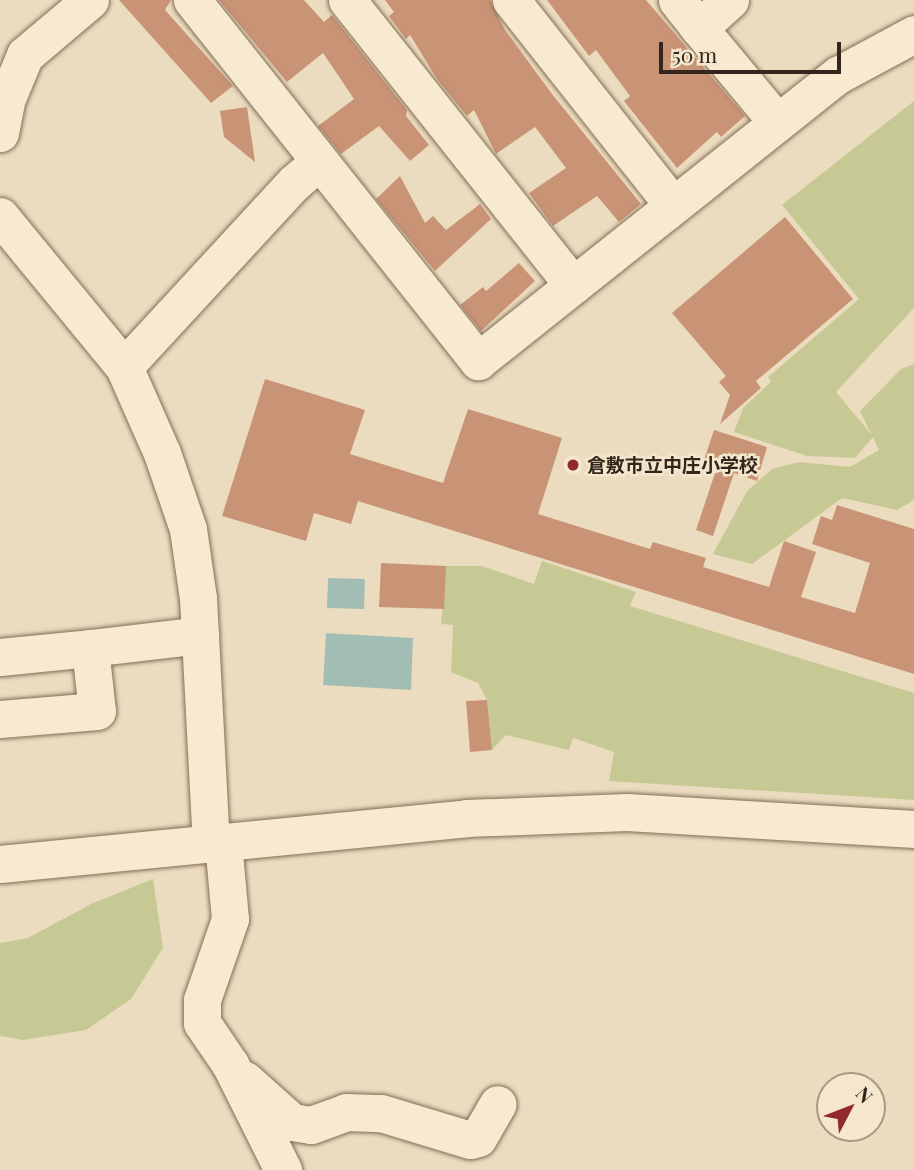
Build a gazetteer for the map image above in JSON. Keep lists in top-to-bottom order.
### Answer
{
  "places": ["倉敷市立中庄小学校"],
  "scale_bar": "50 m",
  "north": "top right"
}
